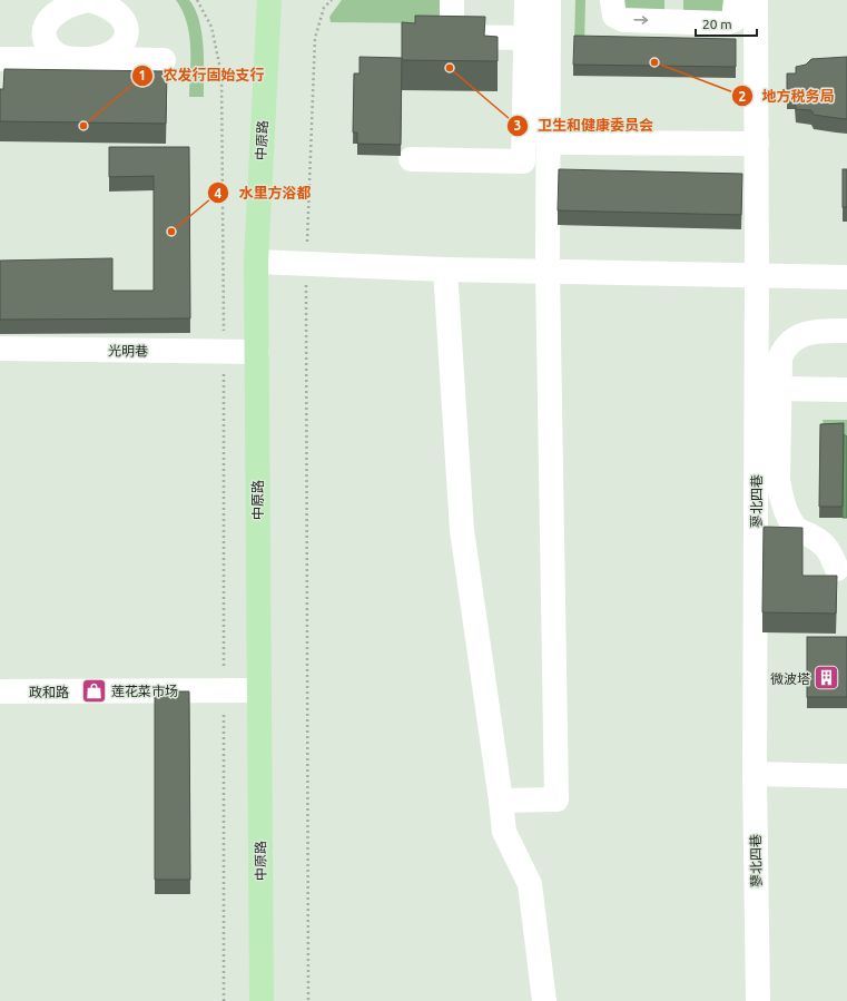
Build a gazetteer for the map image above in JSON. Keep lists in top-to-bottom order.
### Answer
{
  "streets": {
    "main road": ["中原路"],
    "street": ["光明巷", "蓼北四巷", "政和路"]
  },
  "crossings": [
    ["中原路", "光明巷"],
    ["中原路", "政和路"]
  ],
  "places": {
    "other": [
      "地方税务局",
      "卫生和健康委员会",
      "农发行固始支行",
      "水里方浴都"
    ],
    "building": ["微波塔"],
    "shop": ["莲花菜市场"]
  },
  "scale_bar": "20 m"
}
